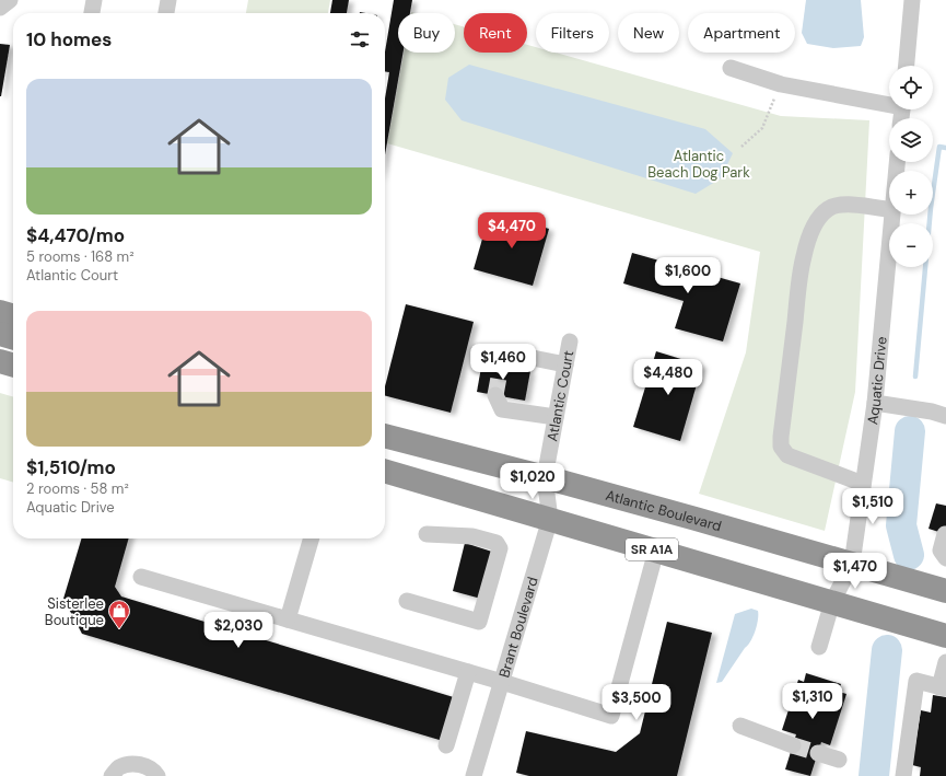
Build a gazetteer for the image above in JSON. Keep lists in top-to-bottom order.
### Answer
{
  "streets": {
    "highway": ["Atlantic Boulevard", "SR A1A"],
    "street": ["Aquatic Drive", "Atlantic Court", "Brant Boulevard"]
  },
  "crossings": [
    ["Aquatic Drive", "Atlantic Boulevard"],
    ["Aquatic Drive", "SR A1A"],
    ["Atlantic Court", "Atlantic Boulevard"],
    ["Atlantic Court", "Brant Boulevard"],
    ["Atlantic Boulevard", "Brant Boulevard"],
    ["SR A1A", "Brant Boulevard"]
  ],
  "parks": ["Atlantic Beach Dog Park"],
  "places": {
    "shop": ["Sisterlee Boutique"]
  },
  "page": {
    "chip": [
      "Buy",
      "Rent",
      "Filters",
      "New",
      "Apartment"
    ],
    "heading": "10 homes",
    "map_buttons": ["+", "−"],
    "list": [
      {
        "name": "$4,470/mo",
        "note": "5 rooms · 168 m² · Atlantic Court"
      },
      {
        "name": "$1,510/mo",
        "note": "2 rooms · 58 m² · Aquatic Drive"
      }
    ],
    "price": [
      "$4,470",
      "$1,600",
      "$1,460",
      "$4,480",
      "$1,020",
      "$1,510",
      "$1,470",
      "$2,030",
      "$1,310",
      "$3,500"
    ]
  }
}
